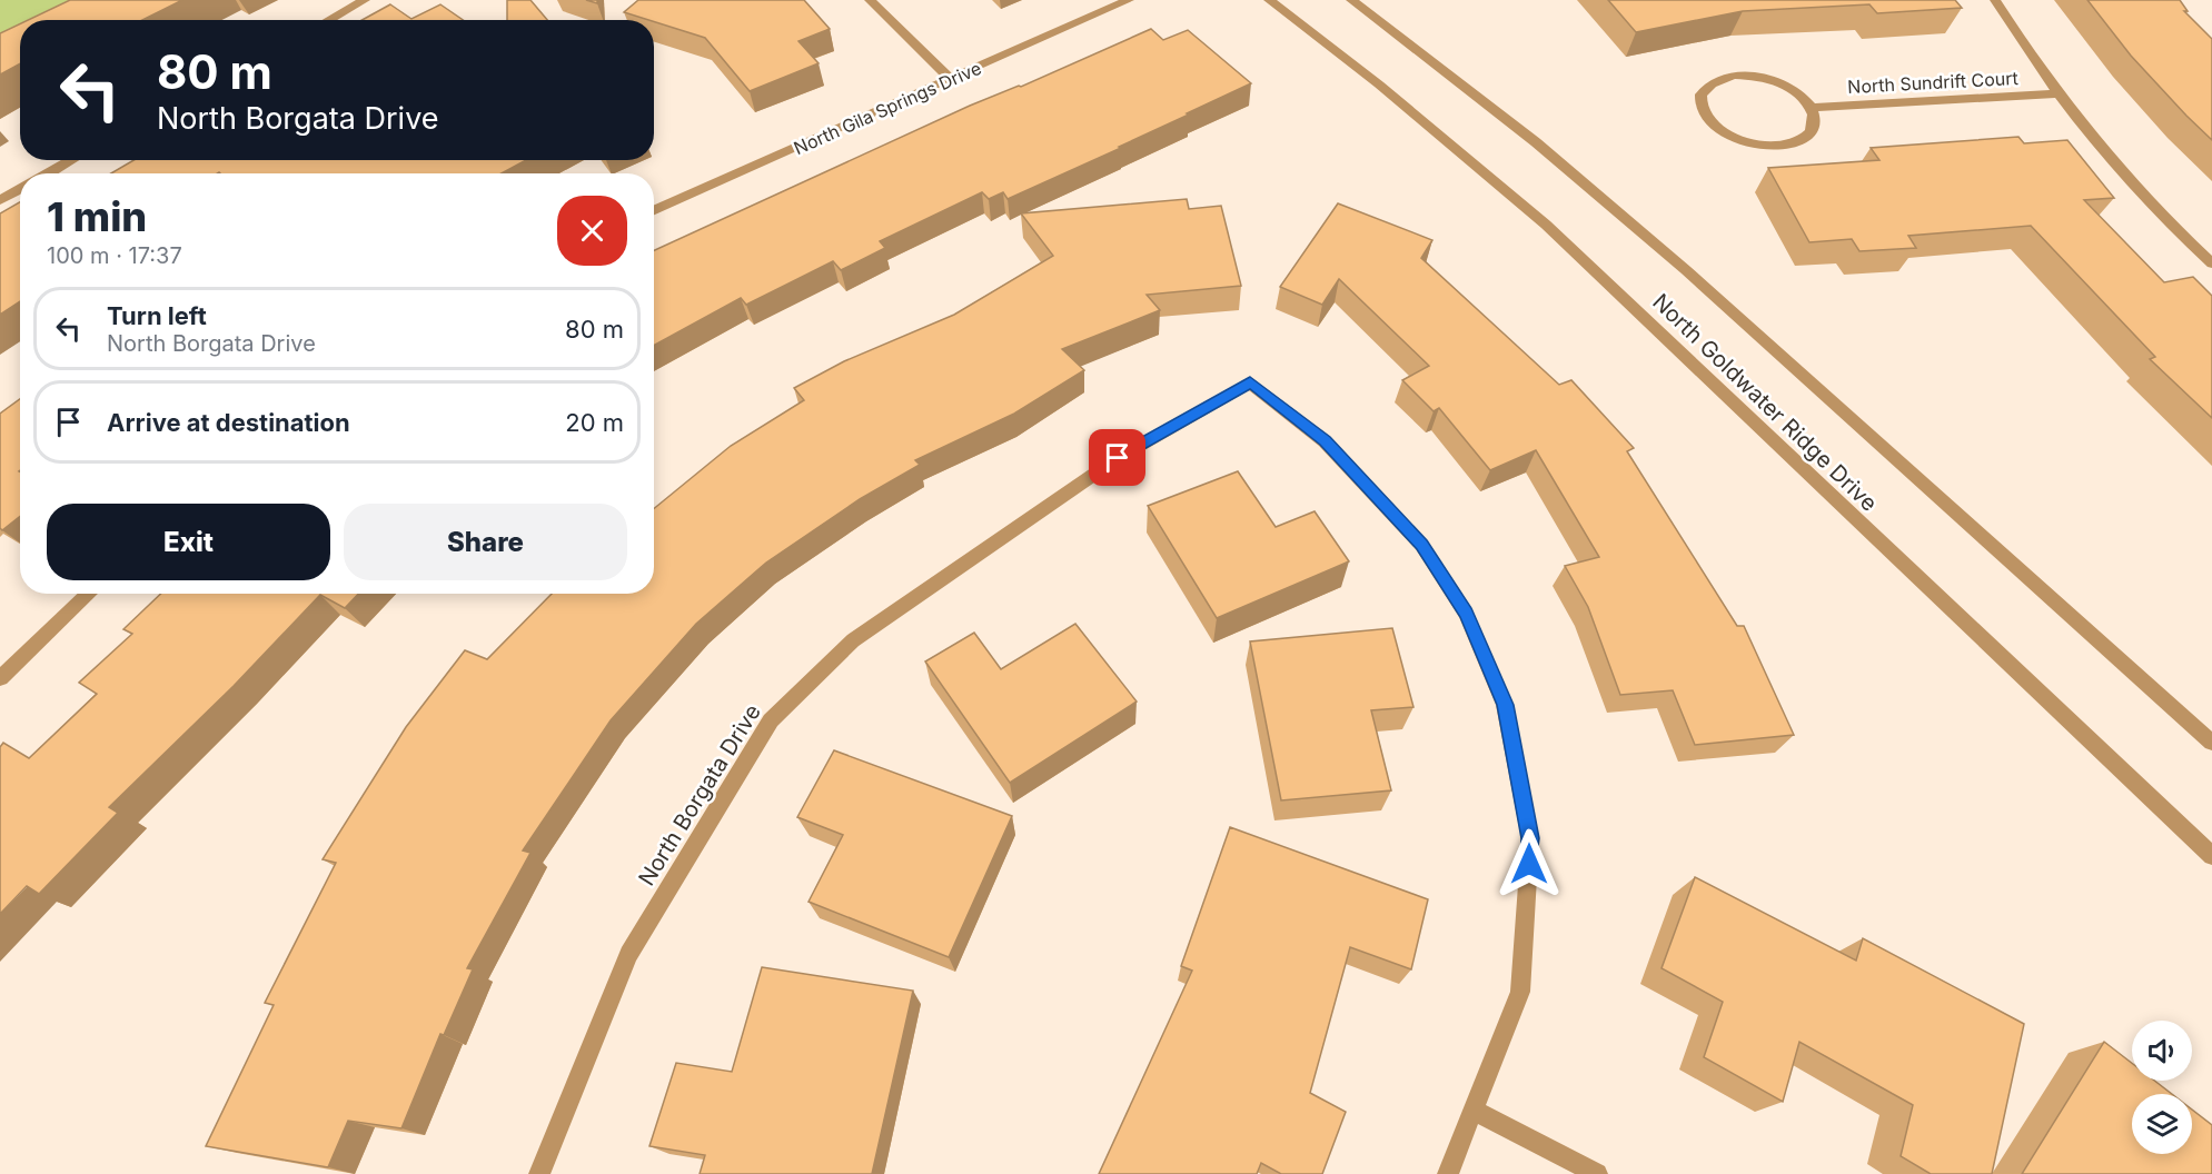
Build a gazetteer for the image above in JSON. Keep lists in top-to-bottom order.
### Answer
{
  "streets": {
    "street": [
      "North Sundrift Court",
      "North Gila Springs Drive",
      "North Goldwater Ridge Drive",
      "North Borgata Drive"
    ]
  },
  "page": {
    "turn": ["80 m", "North Borgata Drive"],
    "heading": ["1 min", "100 m · 17:37"],
    "list": [
      {
        "name": "Turn left",
        "note": "North Borgata Drive",
        "value": "80 m"
      },
      {
        "name": "Arrive at destination",
        "value": "20 m"
      }
    ],
    "buttons": ["Exit", "Share"]
  }
}
